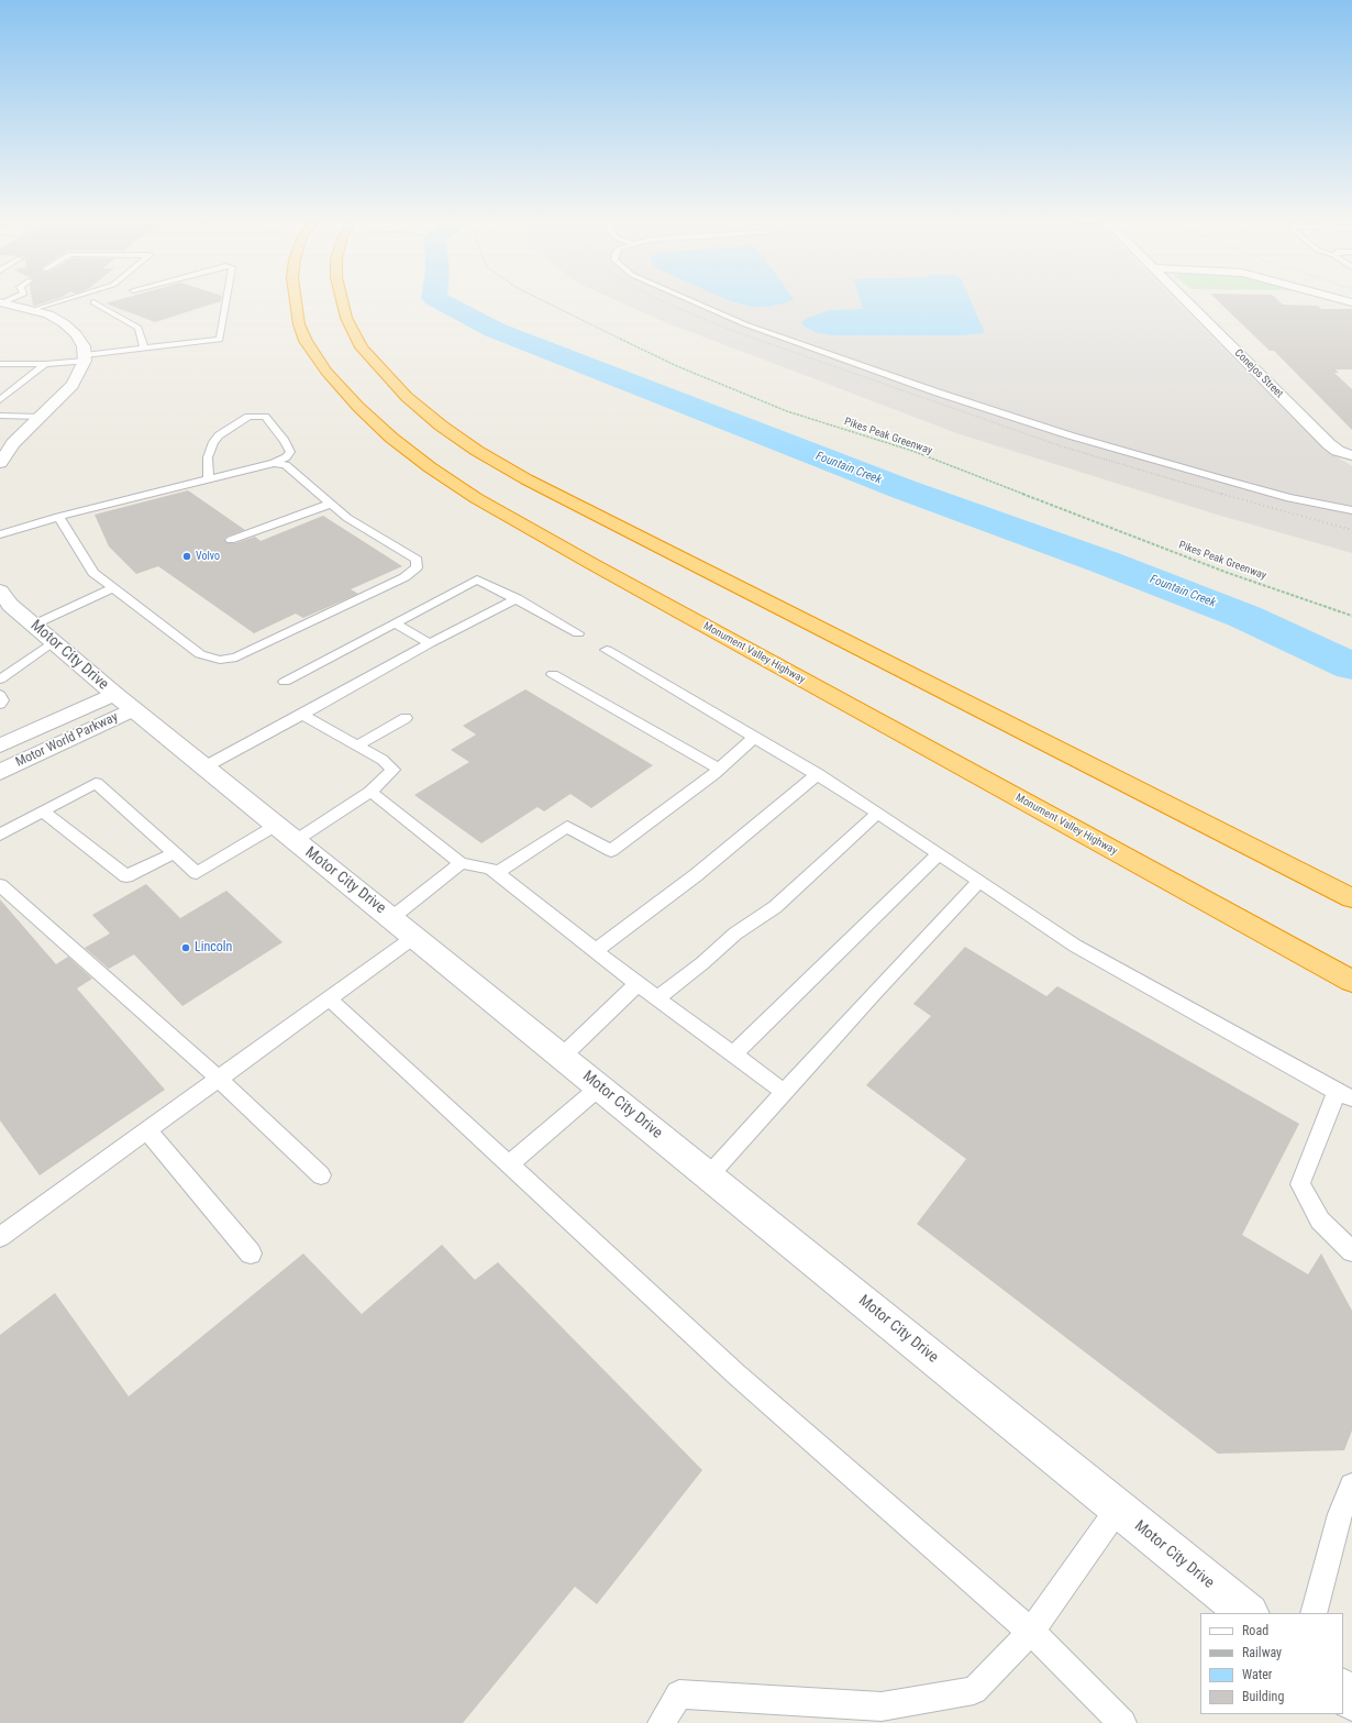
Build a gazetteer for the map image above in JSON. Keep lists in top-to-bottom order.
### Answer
{
  "streets": {
    "highway": ["Monument Valley Highway"],
    "street": ["Conejos Street", "Motor City Drive", "Motor World Parkway"],
    "path": ["Pikes Peak Greenway"]
  },
  "crossings": [
    ["Motor City Drive", "Motor World Parkway"]
  ],
  "water": ["Fountain Creek"],
  "places": ["Volvo", "Lincoln"],
  "legend": [
    "Road",
    "Railway",
    "Water",
    "Building"
  ]
}
